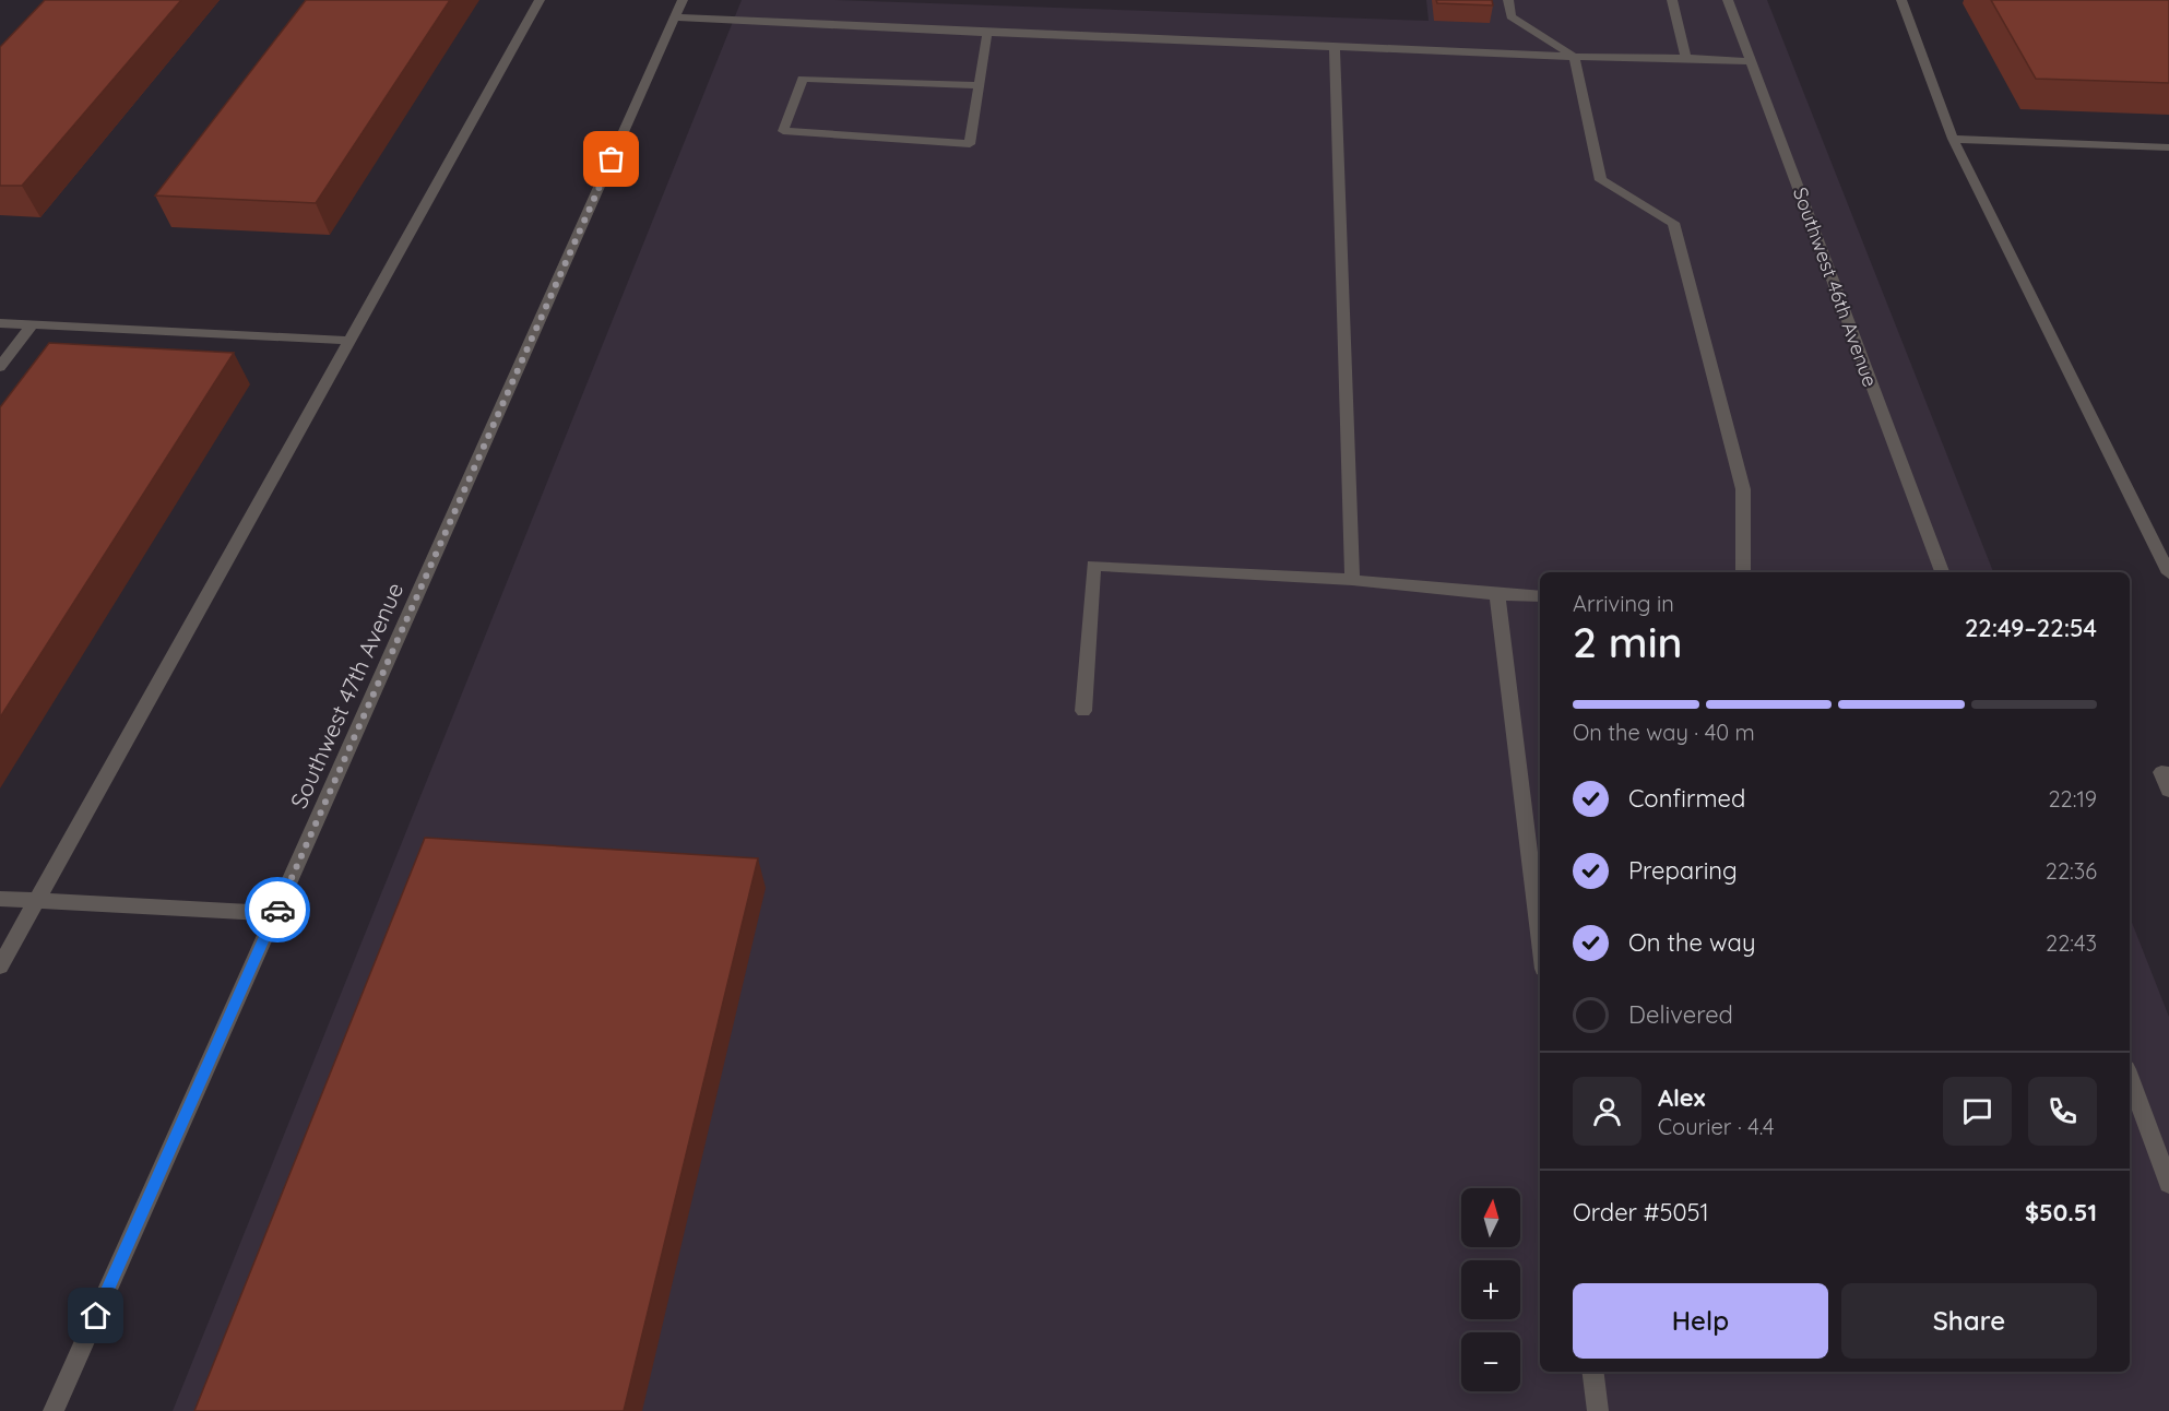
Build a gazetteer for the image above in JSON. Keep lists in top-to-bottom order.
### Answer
{
  "streets": {
    "street": ["Southwest 46th Avenue", "Southwest 47th Avenue"]
  },
  "north": "top",
  "page": {
    "heading": ["2 min", "Arriving in", "22:49–22:54"],
    "panel": [
      "Alex",
      "Courier · 4.4",
      "Order #5051",
      "$50.51"
    ],
    "bar": "On the way · 40 m",
    "list": [
      ["Confirmed", "22:19"],
      ["Preparing", "22:36"],
      ["On the way", "22:43"],
      "Delivered"
    ],
    "map_buttons": ["+", "−"],
    "buttons": ["Help", "Share"]
  }
}
